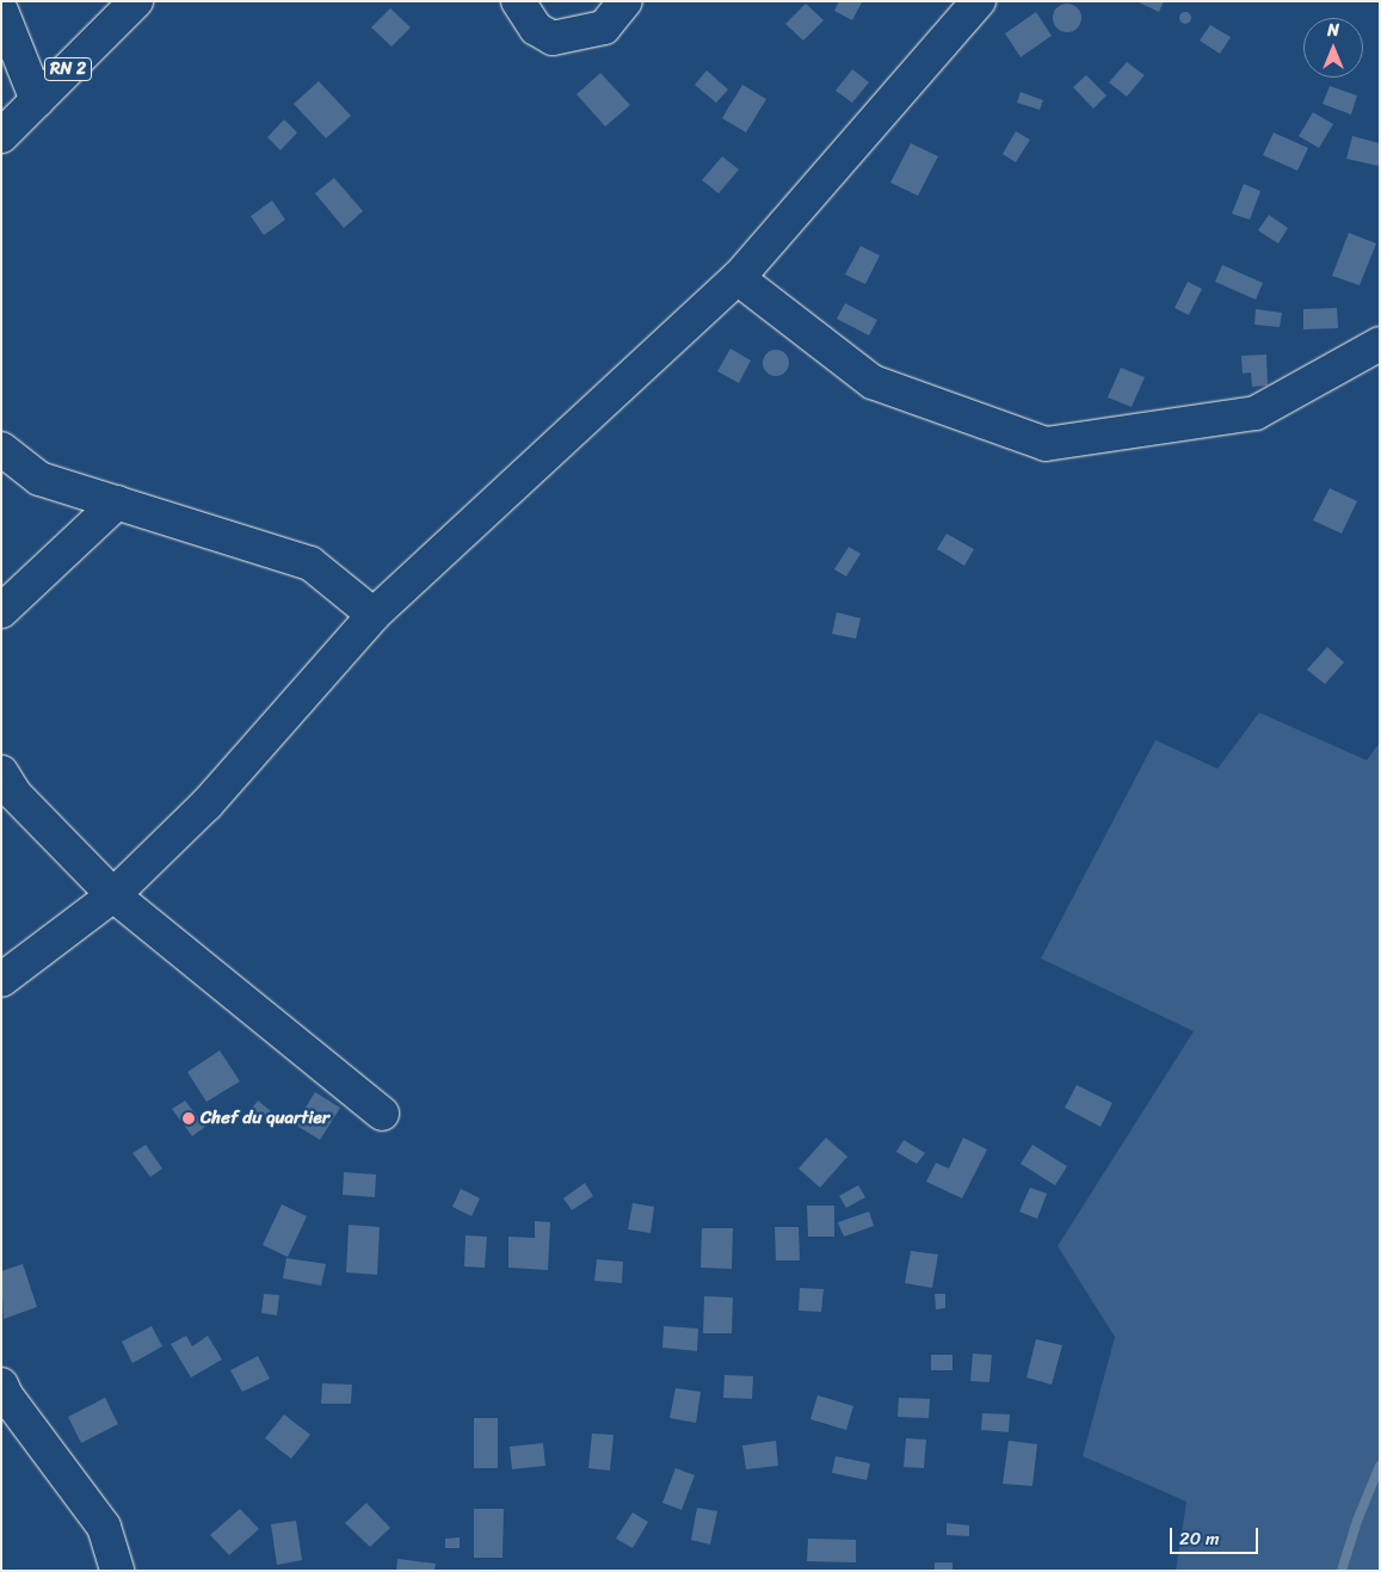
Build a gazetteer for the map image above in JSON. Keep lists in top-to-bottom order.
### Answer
{
  "streets": {
    "street": ["RN 2"]
  },
  "places": ["Chef du quartier"],
  "scale_bar": "20 m",
  "north": "top"
}
